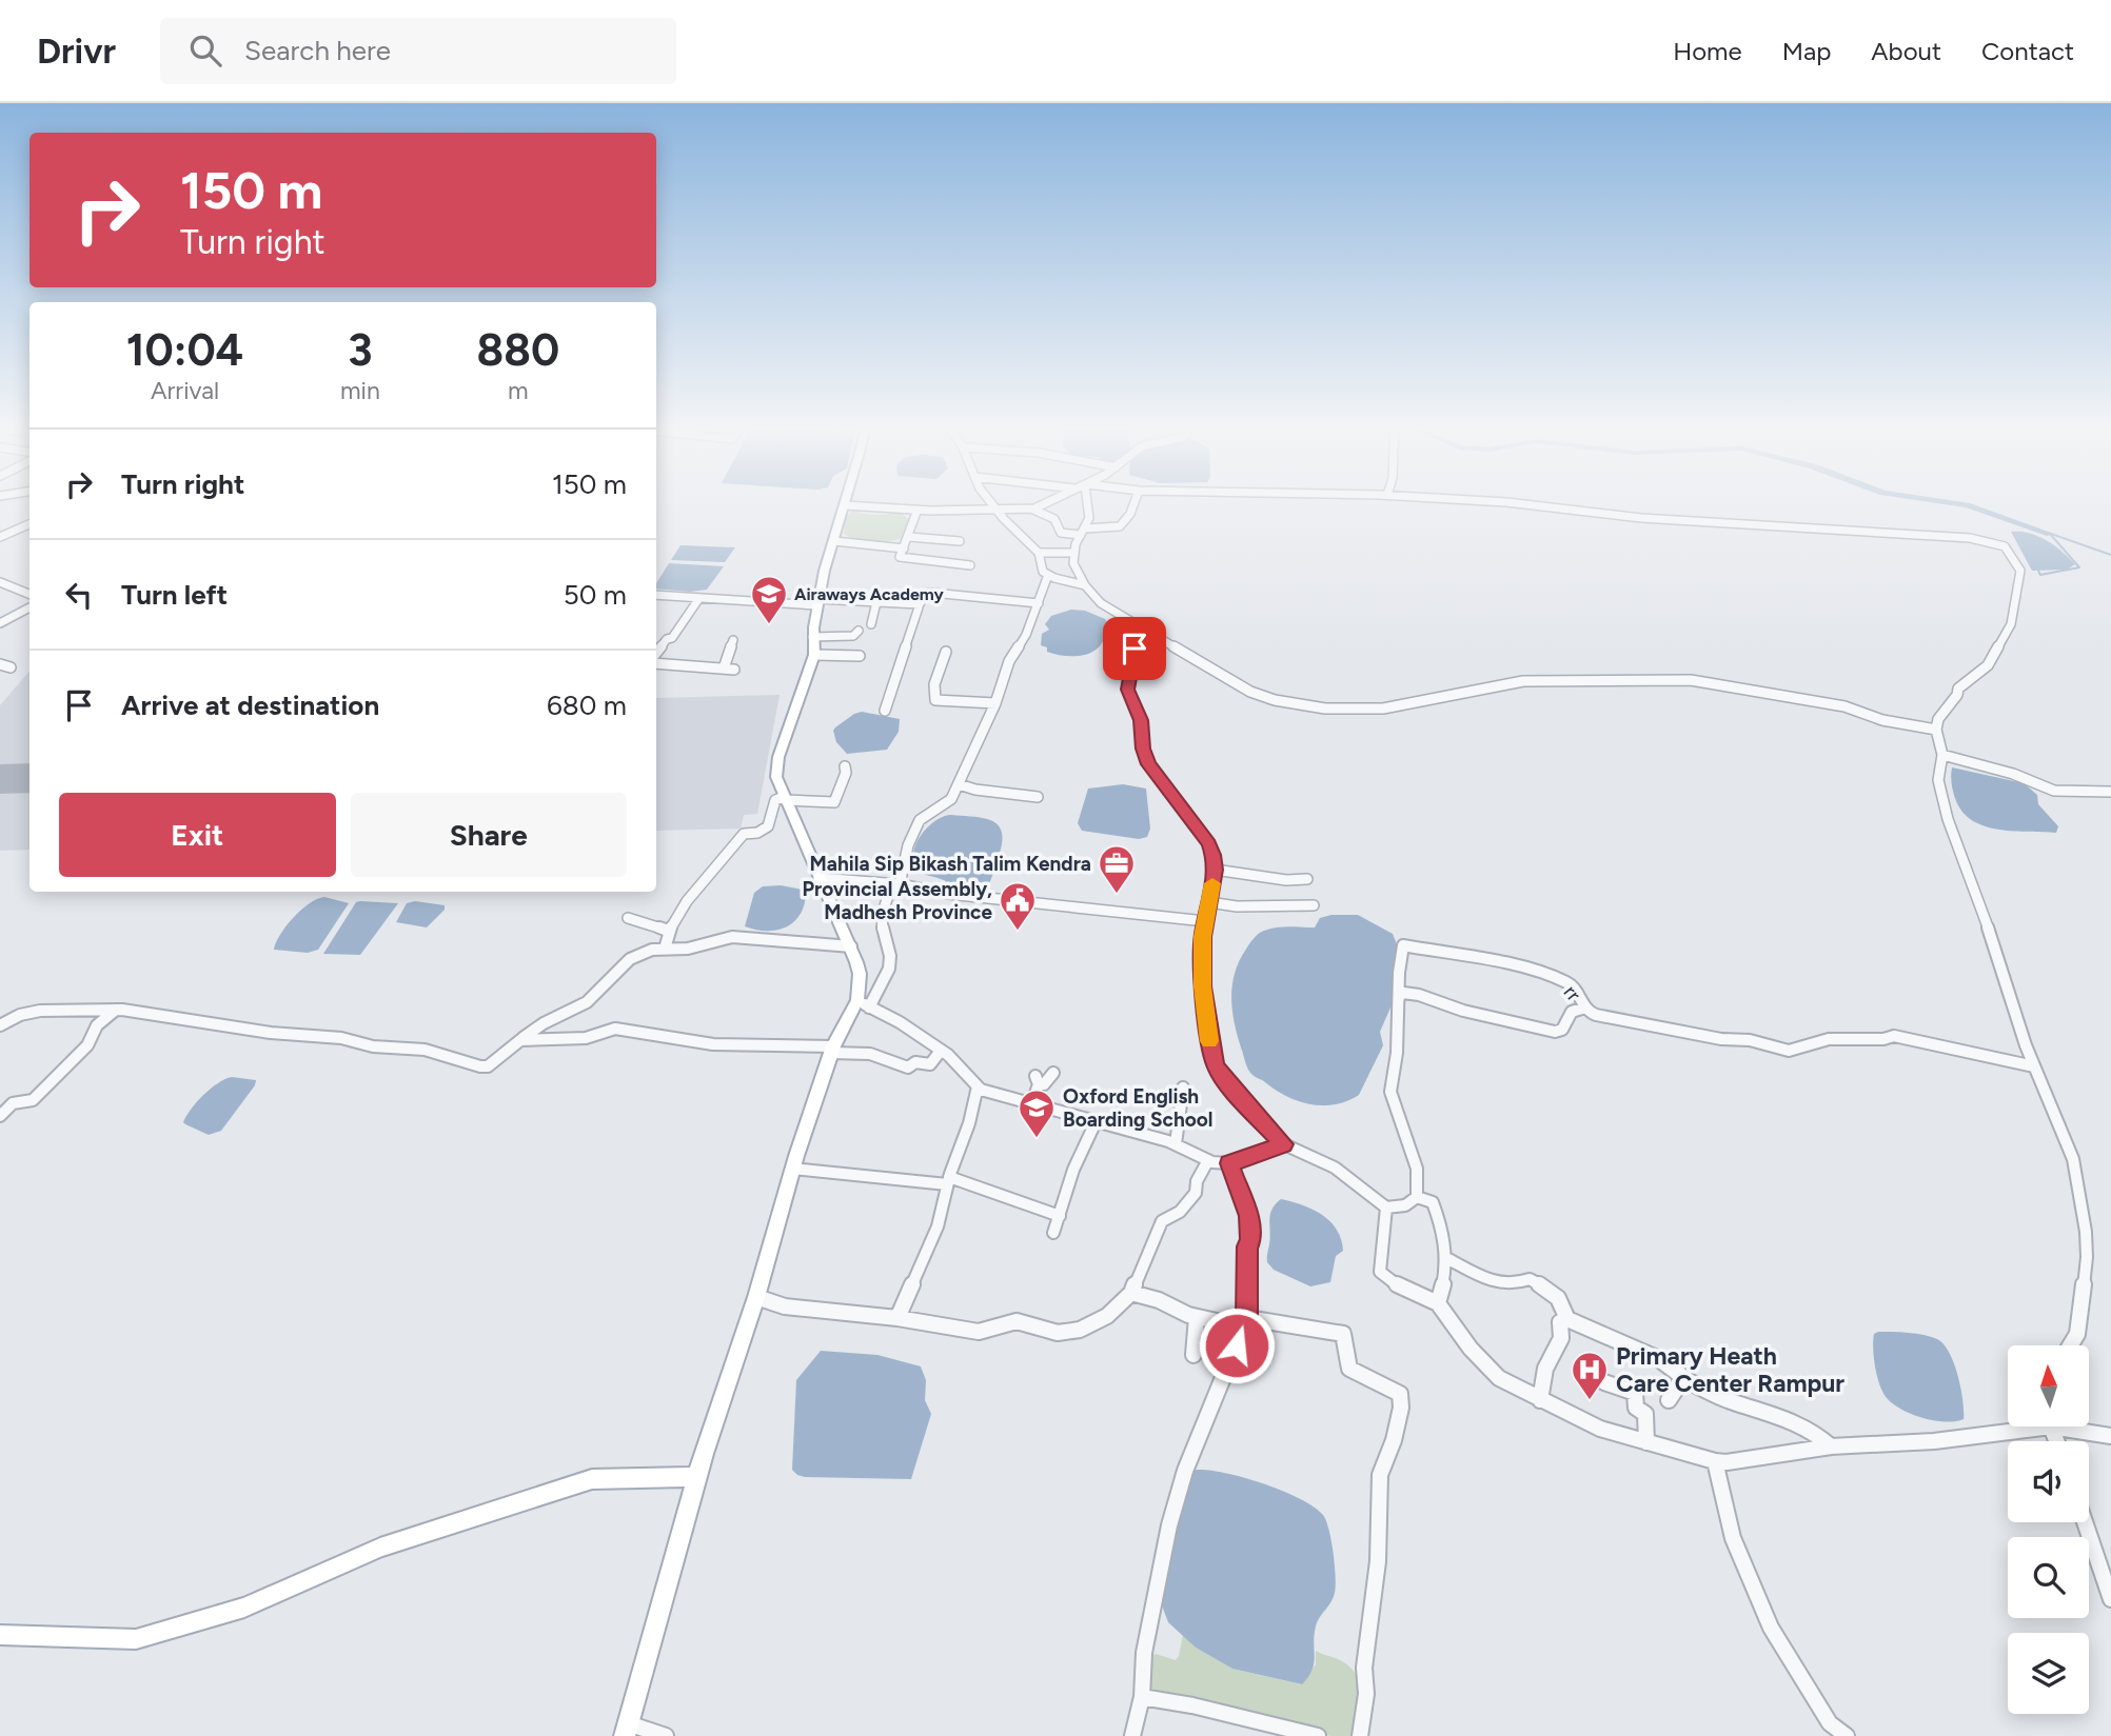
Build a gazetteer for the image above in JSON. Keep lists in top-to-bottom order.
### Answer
{
  "streets": {
    "street": ["rr"]
  },
  "places": {
    "school or university": ["Airaways Academy", "Oxford English Boarding School"],
    "office": ["Mahila Sip Bikash Talim Kendra"],
    "public building": ["Provincial Assembly, Madhesh Province"],
    "hospital": ["Primary Heath Care Center Rampur"]
  },
  "north": "top",
  "page": {
    "header": "Drivr",
    "search": "Search here",
    "nav": [
      "Home",
      "Map",
      "About",
      "Contact"
    ],
    "turn": ["150 m", "Turn right"],
    "eta": [
      "10:04",
      "Arrival",
      "3",
      "min",
      "880",
      "m"
    ],
    "list": [
      {
        "name": "Turn right",
        "value": "150 m"
      },
      {
        "name": "Turn left",
        "value": "50 m"
      },
      {
        "name": "Arrive at destination",
        "value": "680 m"
      }
    ],
    "buttons": ["Exit", "Share"]
  }
}
